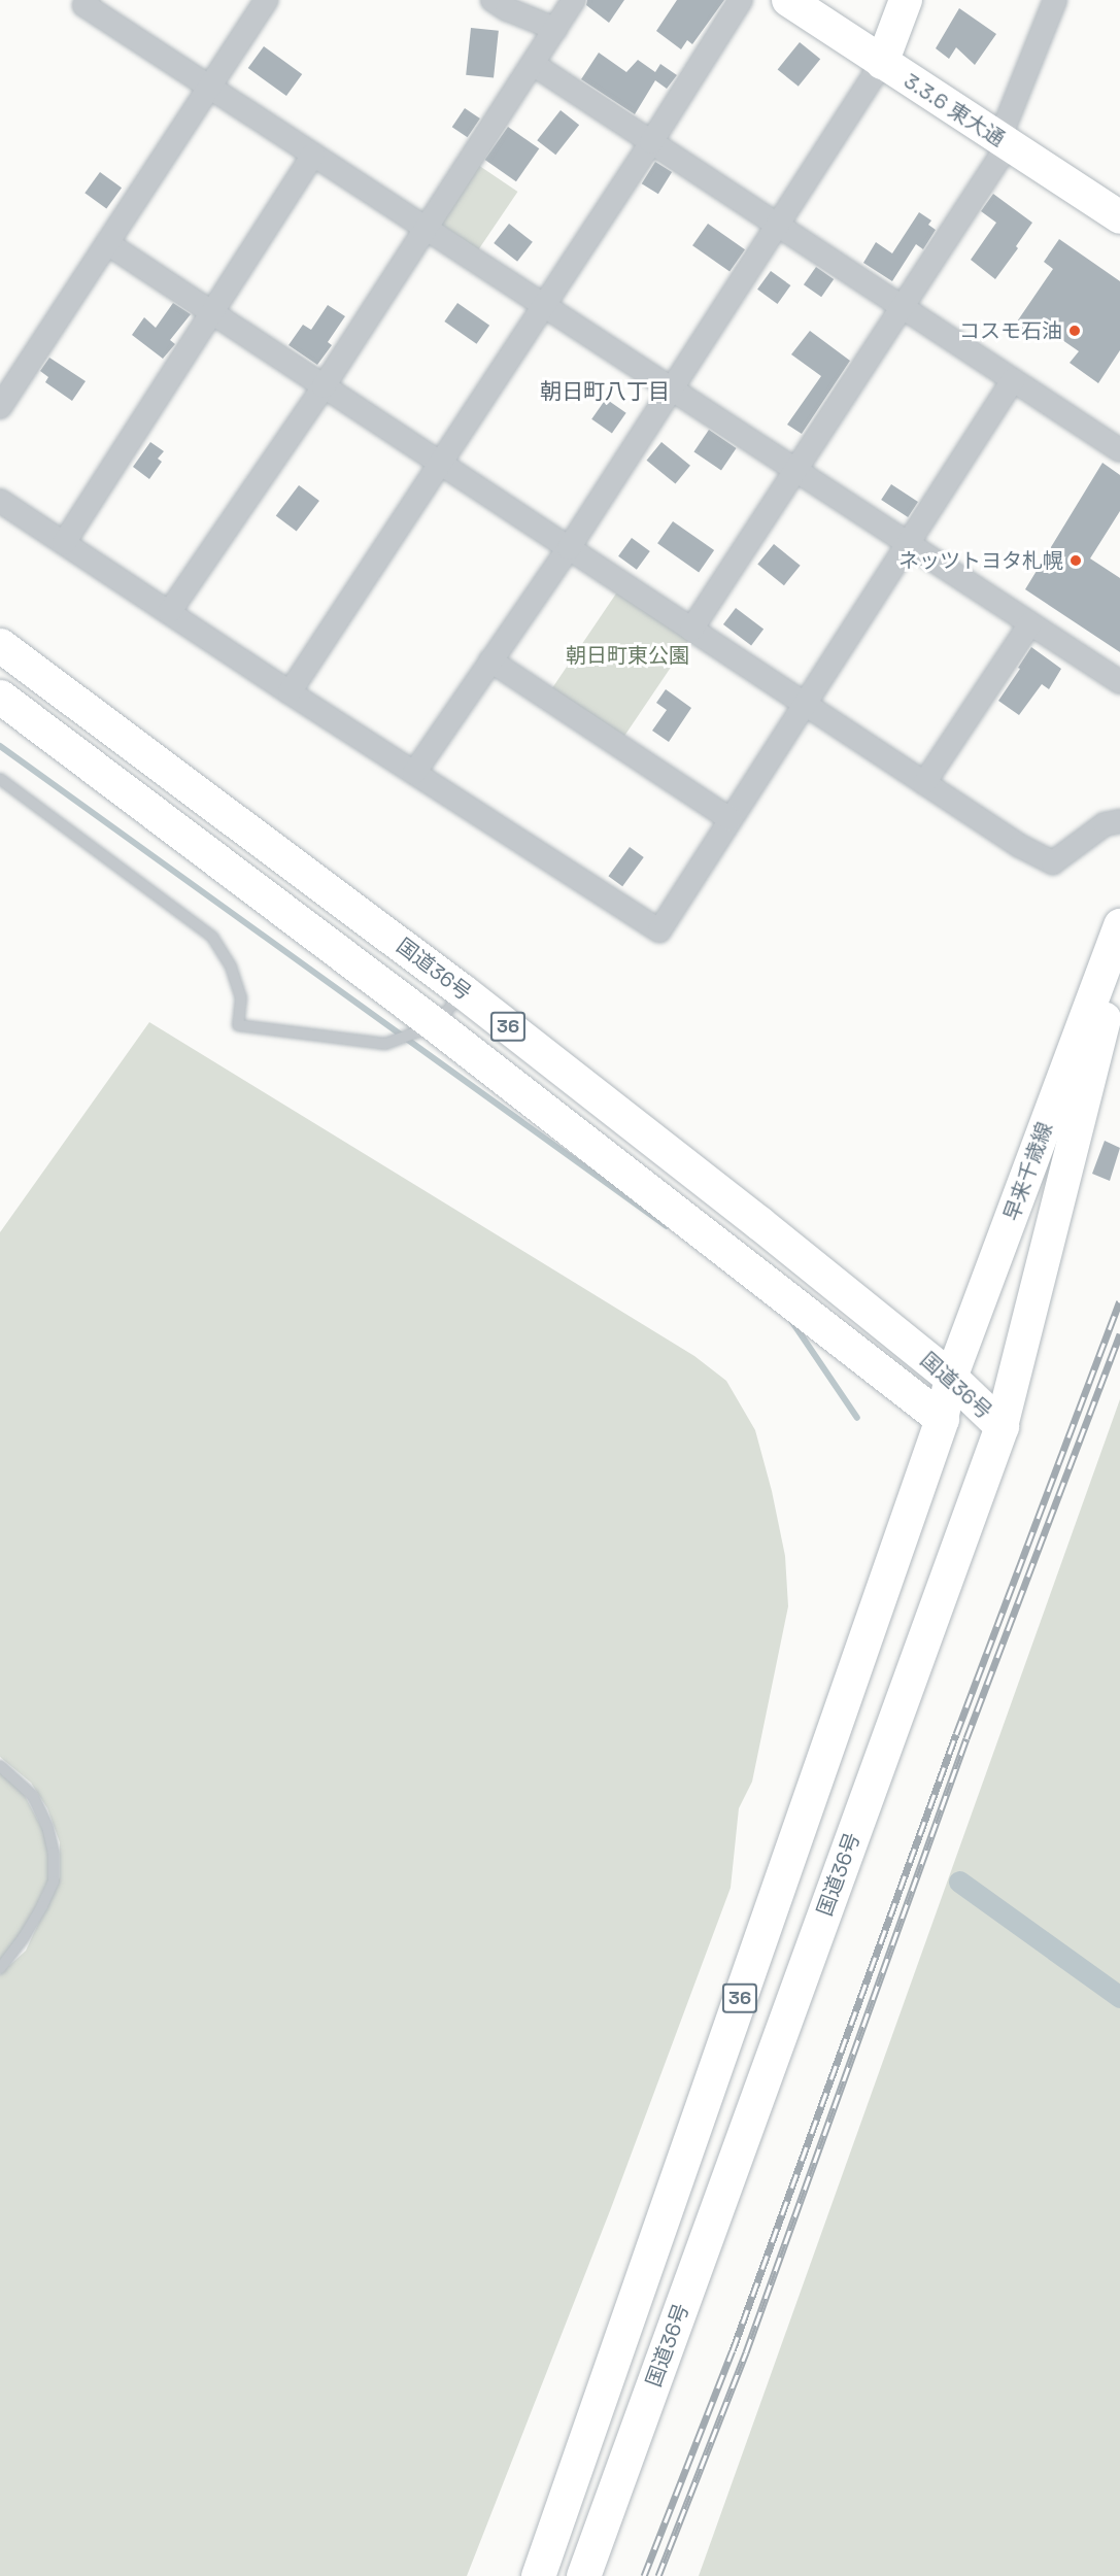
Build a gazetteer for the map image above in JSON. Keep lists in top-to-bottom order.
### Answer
{
  "streets": {
    "highway": ["国道36号", "36"],
    "main road": ["3.3.6 東大通", "早来千歳線"]
  },
  "crossings": [
    ["国道36号", "早来千歳線"]
  ],
  "districts": ["朝日町八丁目"],
  "parks": ["朝日町東公園"],
  "places": ["コスモ石油", "ネッツトヨタ札幌"]
}
